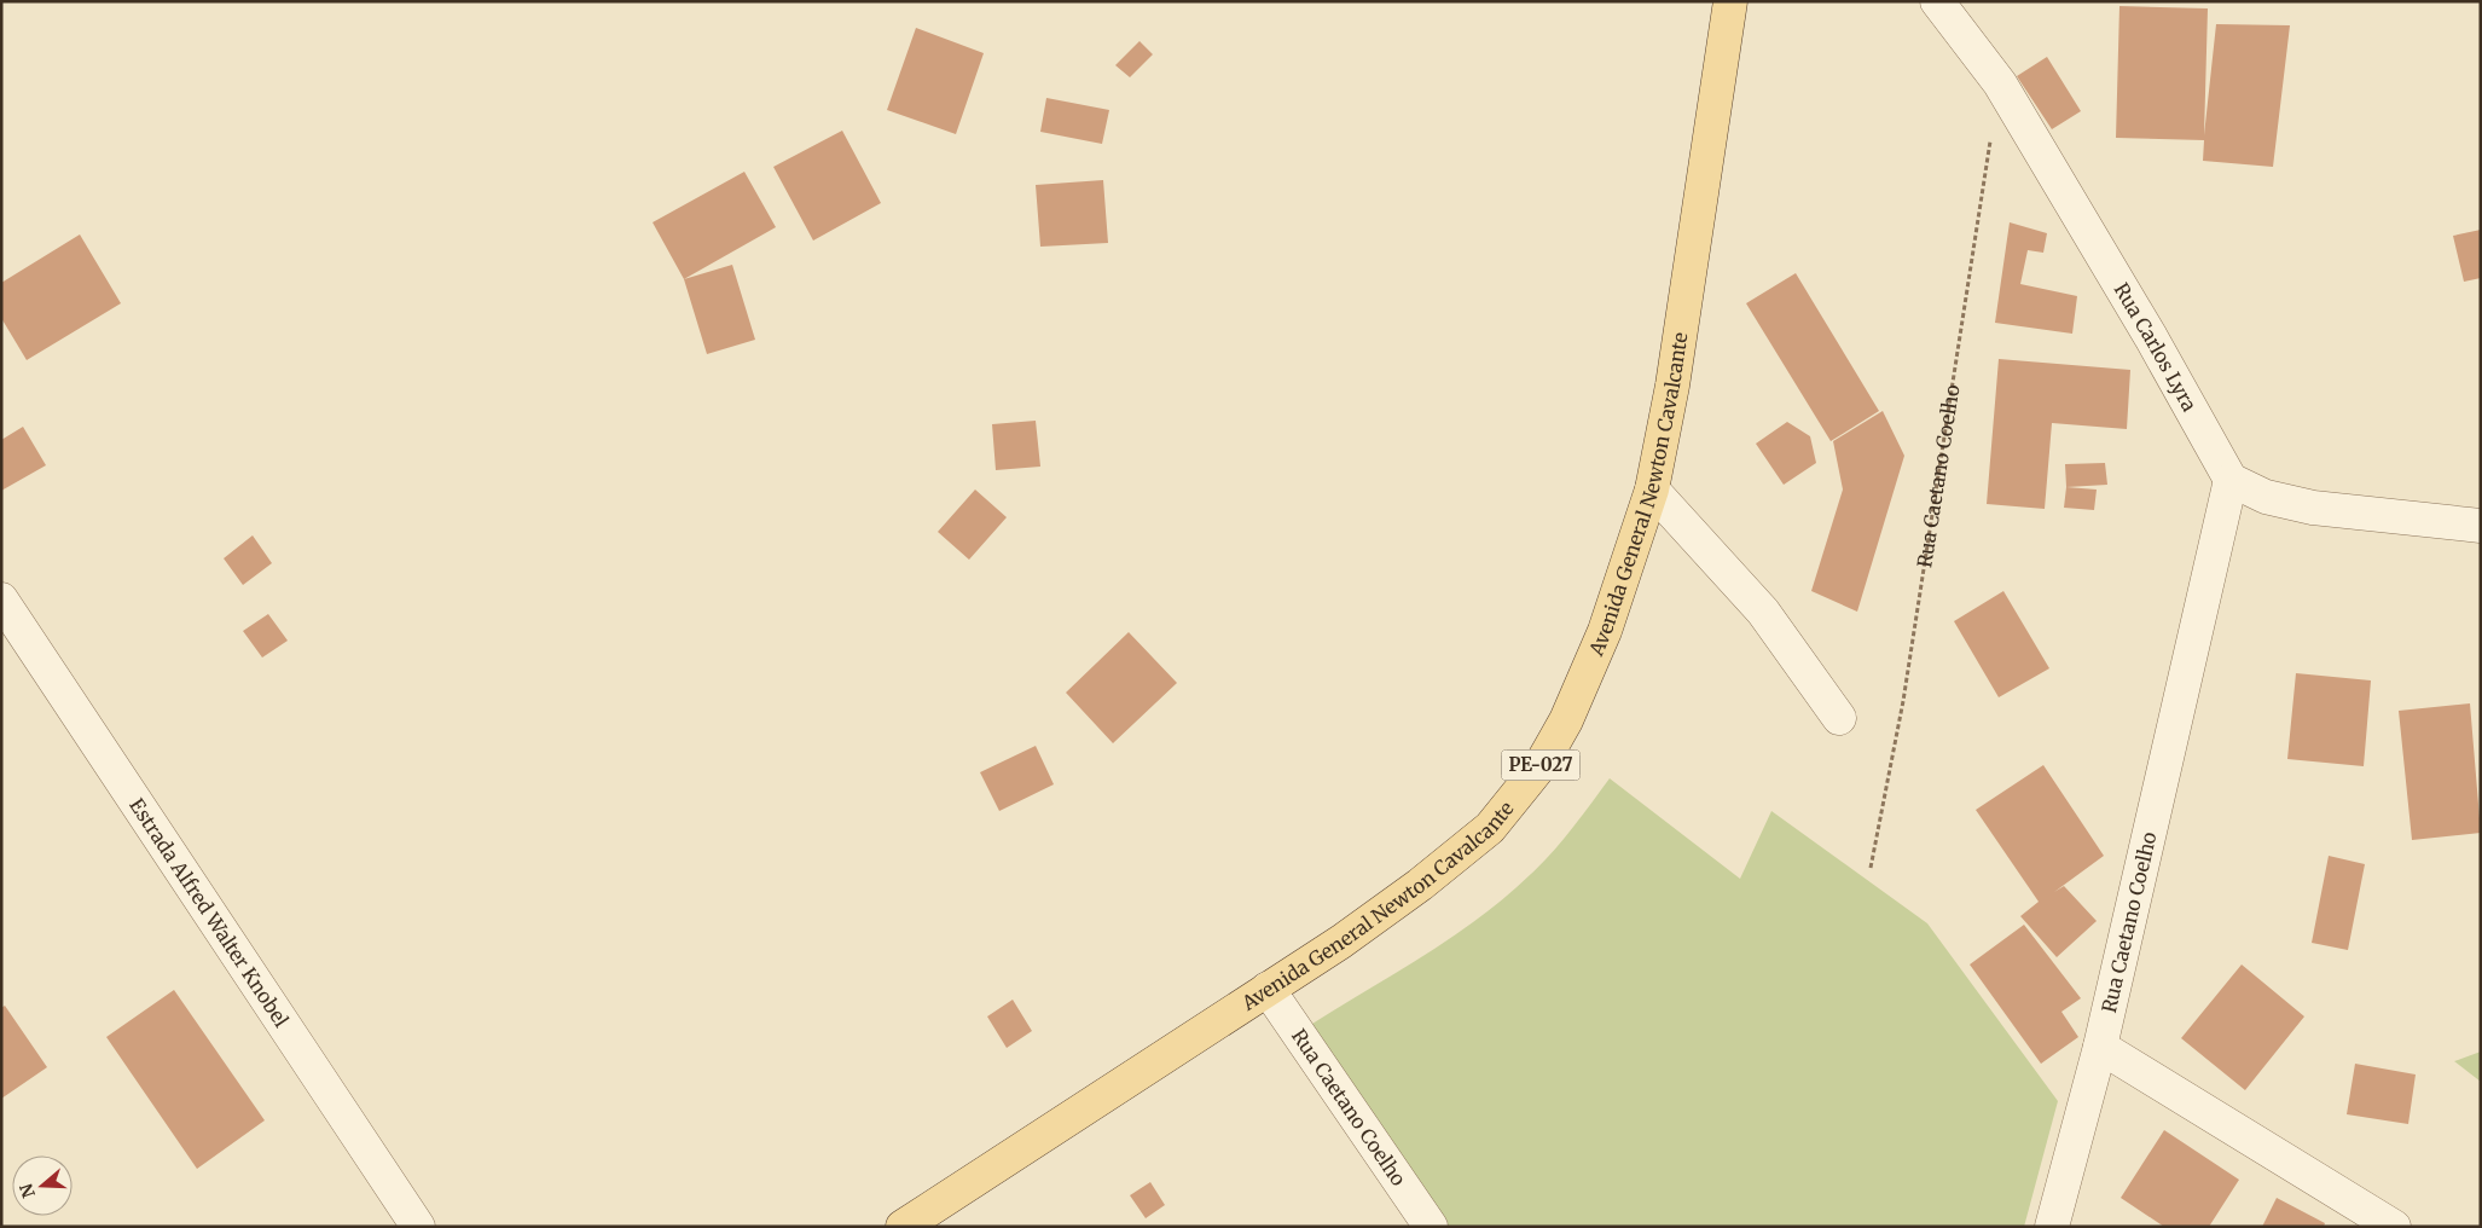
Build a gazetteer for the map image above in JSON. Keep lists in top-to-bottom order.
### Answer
{
  "streets": {
    "main road": ["Avenida General Newton Cavalcante", "PE-027"],
    "street": ["Rua Carlos Lyra", "Rua Caetano Coelho", "Estrada Alfred Walter Knobel"]
  },
  "crossings": [
    ["Rua Carlos Lyra", "Rua Caetano Coelho"],
    ["Rua Caetano Coelho", "Avenida General Newton Cavalcante"]
  ],
  "north": "left"
}
